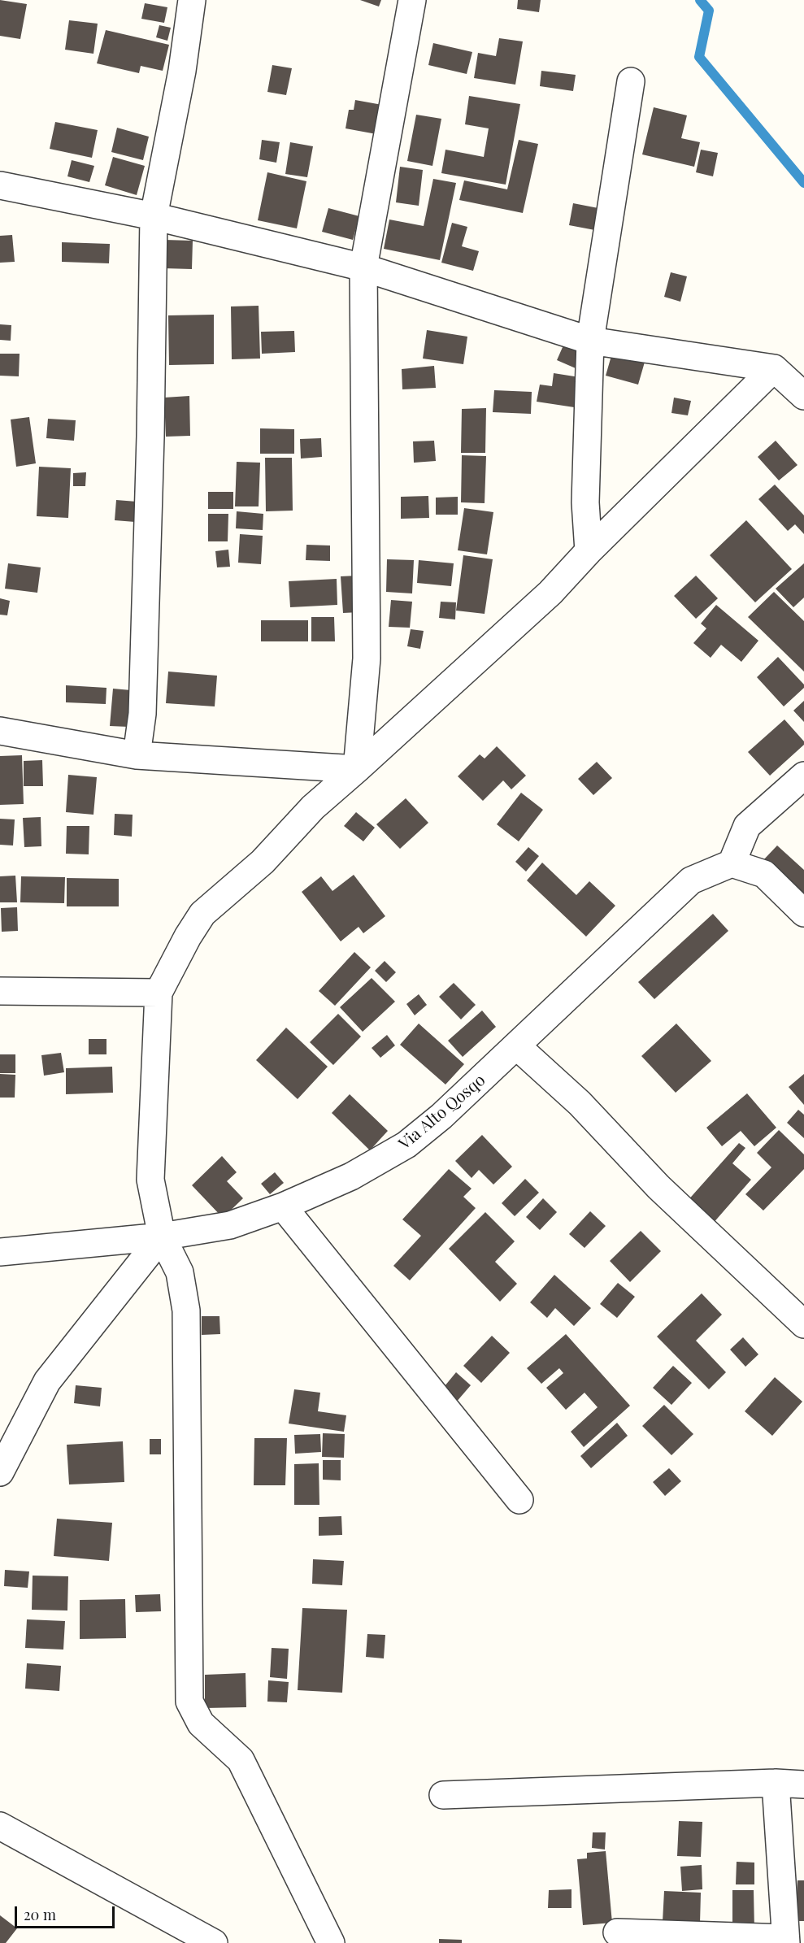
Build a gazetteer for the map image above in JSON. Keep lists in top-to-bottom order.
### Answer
{
  "streets": {
    "street": ["Via Alto Qosqo"]
  },
  "scale_bar": "20 m"
}
